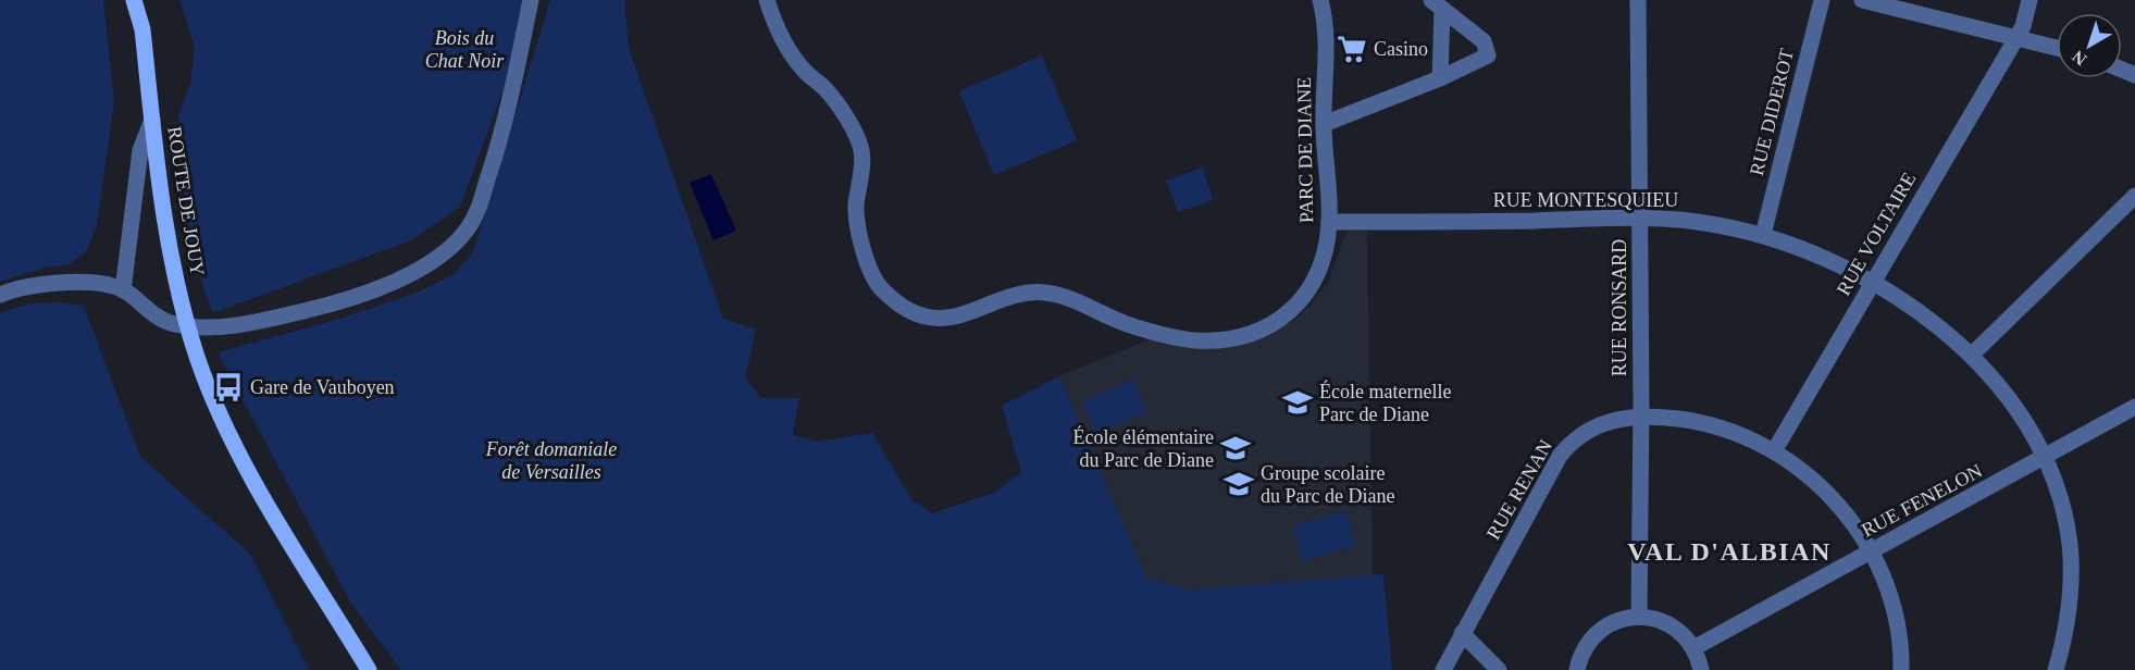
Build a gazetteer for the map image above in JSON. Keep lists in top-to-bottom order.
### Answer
{
  "streets": {
    "main road": ["ROUTE DE JOUY"],
    "street": [
      "RUE DIDEROT",
      "PARC DE DIANE",
      "RUE MONTESQUIEU",
      "RUE VOLTAIRE",
      "RUE RONSARD",
      "RUE RENAN",
      "RUE FENELON"
    ]
  },
  "crossings": [
    ["RUE DIDEROT", "RUE MONTESQUIEU"],
    ["PARC DE DIANE", "RUE MONTESQUIEU"],
    ["RUE MONTESQUIEU", "RUE VOLTAIRE"],
    ["RUE MONTESQUIEU", "RUE RONSARD"],
    ["RUE MONTESQUIEU", "RUE FENELON"],
    ["RUE VOLTAIRE", "RUE RENAN"],
    ["RUE RONSARD", "RUE RENAN"],
    ["RUE RENAN", "RUE FENELON"]
  ],
  "districts": ["VAL D'ALBIAN"],
  "parks": ["Bois du Chat Noir", "Forêt domaniale de Versailles"],
  "places": {
    "supermarket": ["Casino"],
    "bus stop": ["Gare de Vauboyen"],
    "school or university": ["École maternelle Parc de Diane", "École élémentaire du Parc de Diane", "Groupe scolaire du Parc de Diane"]
  },
  "north": "bottom left"
}
